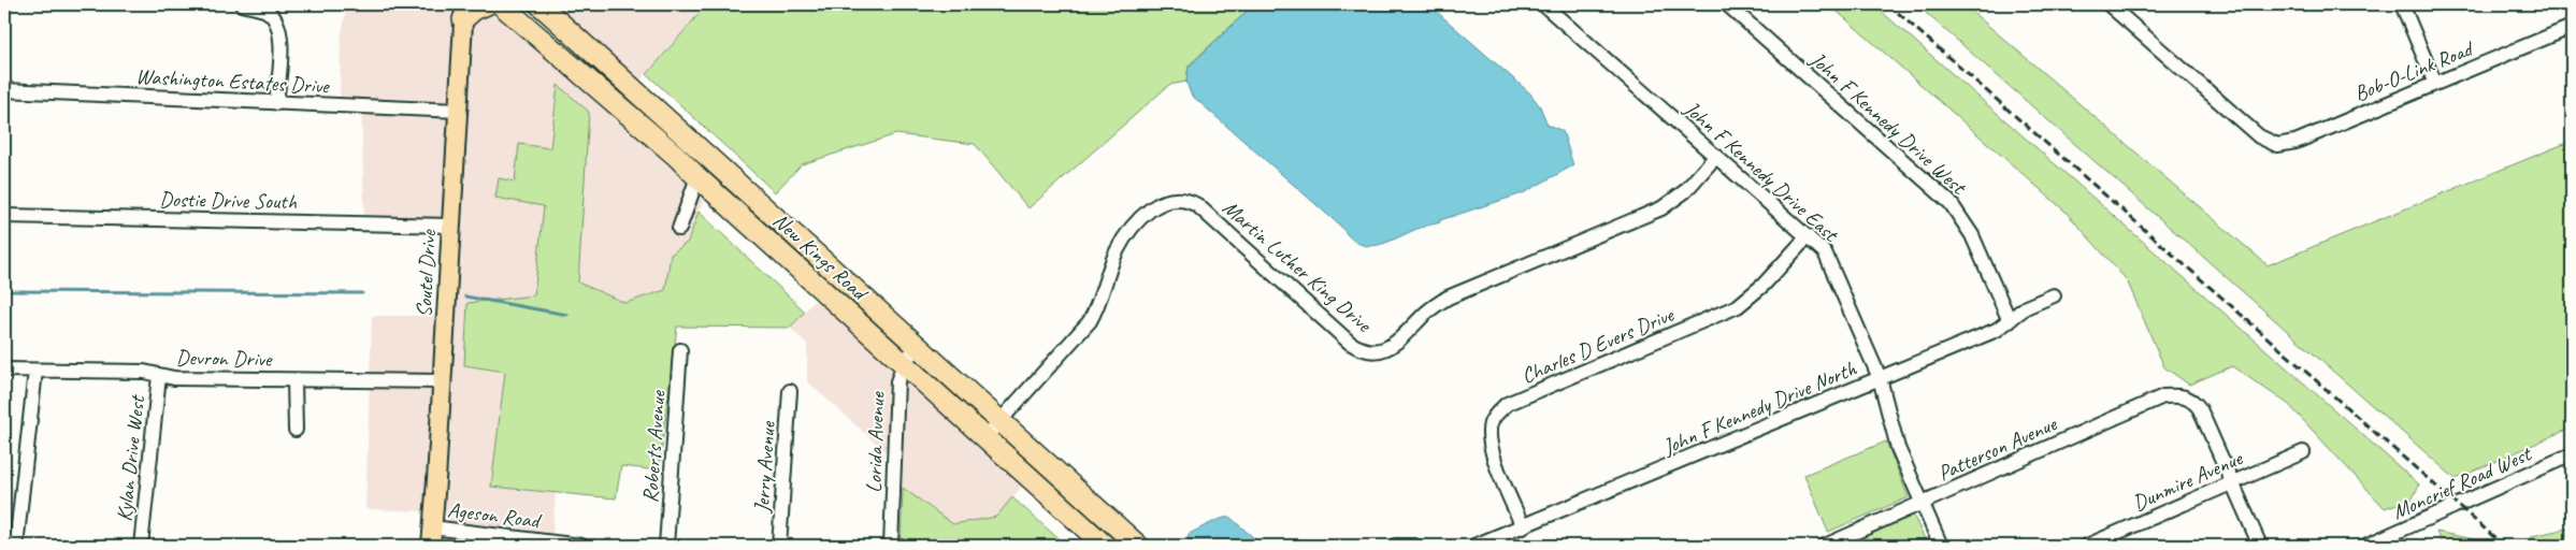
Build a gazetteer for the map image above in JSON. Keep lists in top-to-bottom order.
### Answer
{
  "streets": {
    "highway": ["New Kings Road"],
    "main road": ["Soutel Drive"],
    "street": [
      "Bob-O-Link Road",
      "Washington Estates Drive",
      "John F Kennedy Drive West",
      "John F Kennedy Drive East",
      "Dostie Drive South",
      "Martin Luther King Drive",
      "Charles D Evers Drive",
      "Devron Drive",
      "John F Kennedy Drive North",
      "Lorida Avenue",
      "Roberts Avenue",
      "Patterson Avenue",
      "Kylan Drive West",
      "Jerry Avenue",
      "Dunmire Avenue",
      "Moncrief Road West",
      "Ageson Road"
    ]
  },
  "crossings": [
    ["Washington Estates Drive", "Soutel Drive"],
    ["John F Kennedy Drive West", "John F Kennedy Drive North"],
    ["John F Kennedy Drive East", "Martin Luther King Drive"],
    ["John F Kennedy Drive East", "Charles D Evers Drive"],
    ["John F Kennedy Drive East", "John F Kennedy Drive North"],
    ["John F Kennedy Drive East", "Patterson Avenue"],
    ["Dostie Drive South", "Soutel Drive"],
    ["New Kings Road", "Martin Luther King Drive"],
    ["New Kings Road", "Lorida Avenue"],
    ["Soutel Drive", "Devron Drive"],
    ["Soutel Drive", "Ageson Road"],
    ["Charles D Evers Drive", "John F Kennedy Drive North"],
    ["Devron Drive", "Kylan Drive West"],
    ["Patterson Avenue", "Dunmire Avenue"]
  ]
}
